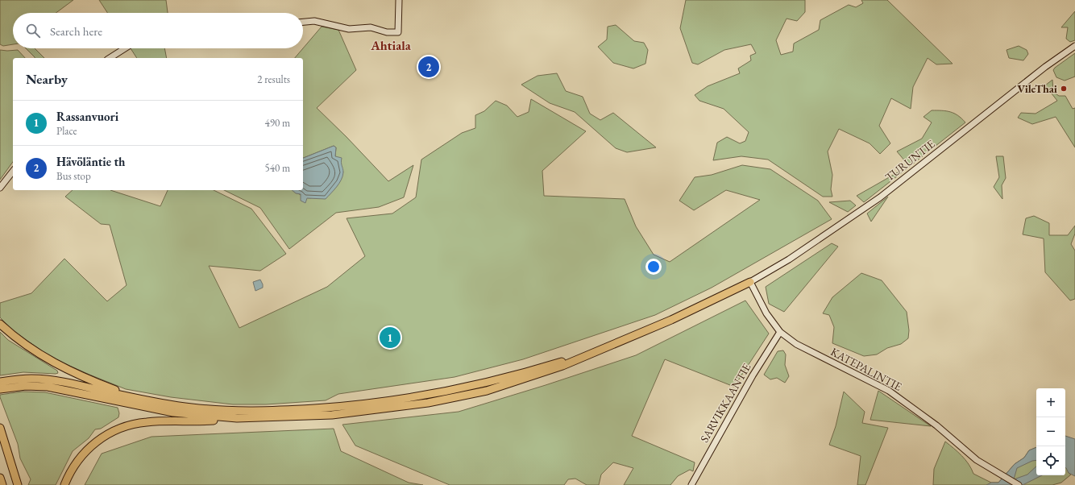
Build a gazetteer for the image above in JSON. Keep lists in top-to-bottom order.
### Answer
{
  "streets": {
    "main road": ["TURUNTIE", "KATEPALINTIE", "SARVIKKAANTIE"]
  },
  "crossings": [
    ["TURUNTIE", "KATEPALINTIE"],
    ["KATEPALINTIE", "SARVIKKAANTIE"]
  ],
  "districts": ["Ahtiala"],
  "places": ["VileThai"],
  "page": {
    "search": "Search here",
    "pins": ["2", "1"],
    "heading": ["Nearby", "2 results"],
    "list": [
      {
        "mark": "1",
        "name": "Rassanvuori",
        "note": "Place",
        "value": "490 m"
      },
      {
        "mark": "2",
        "name": "Hävöläntie th",
        "note": "Bus stop",
        "value": "540 m"
      }
    ],
    "map_buttons": ["+", "−"]
  }
}
